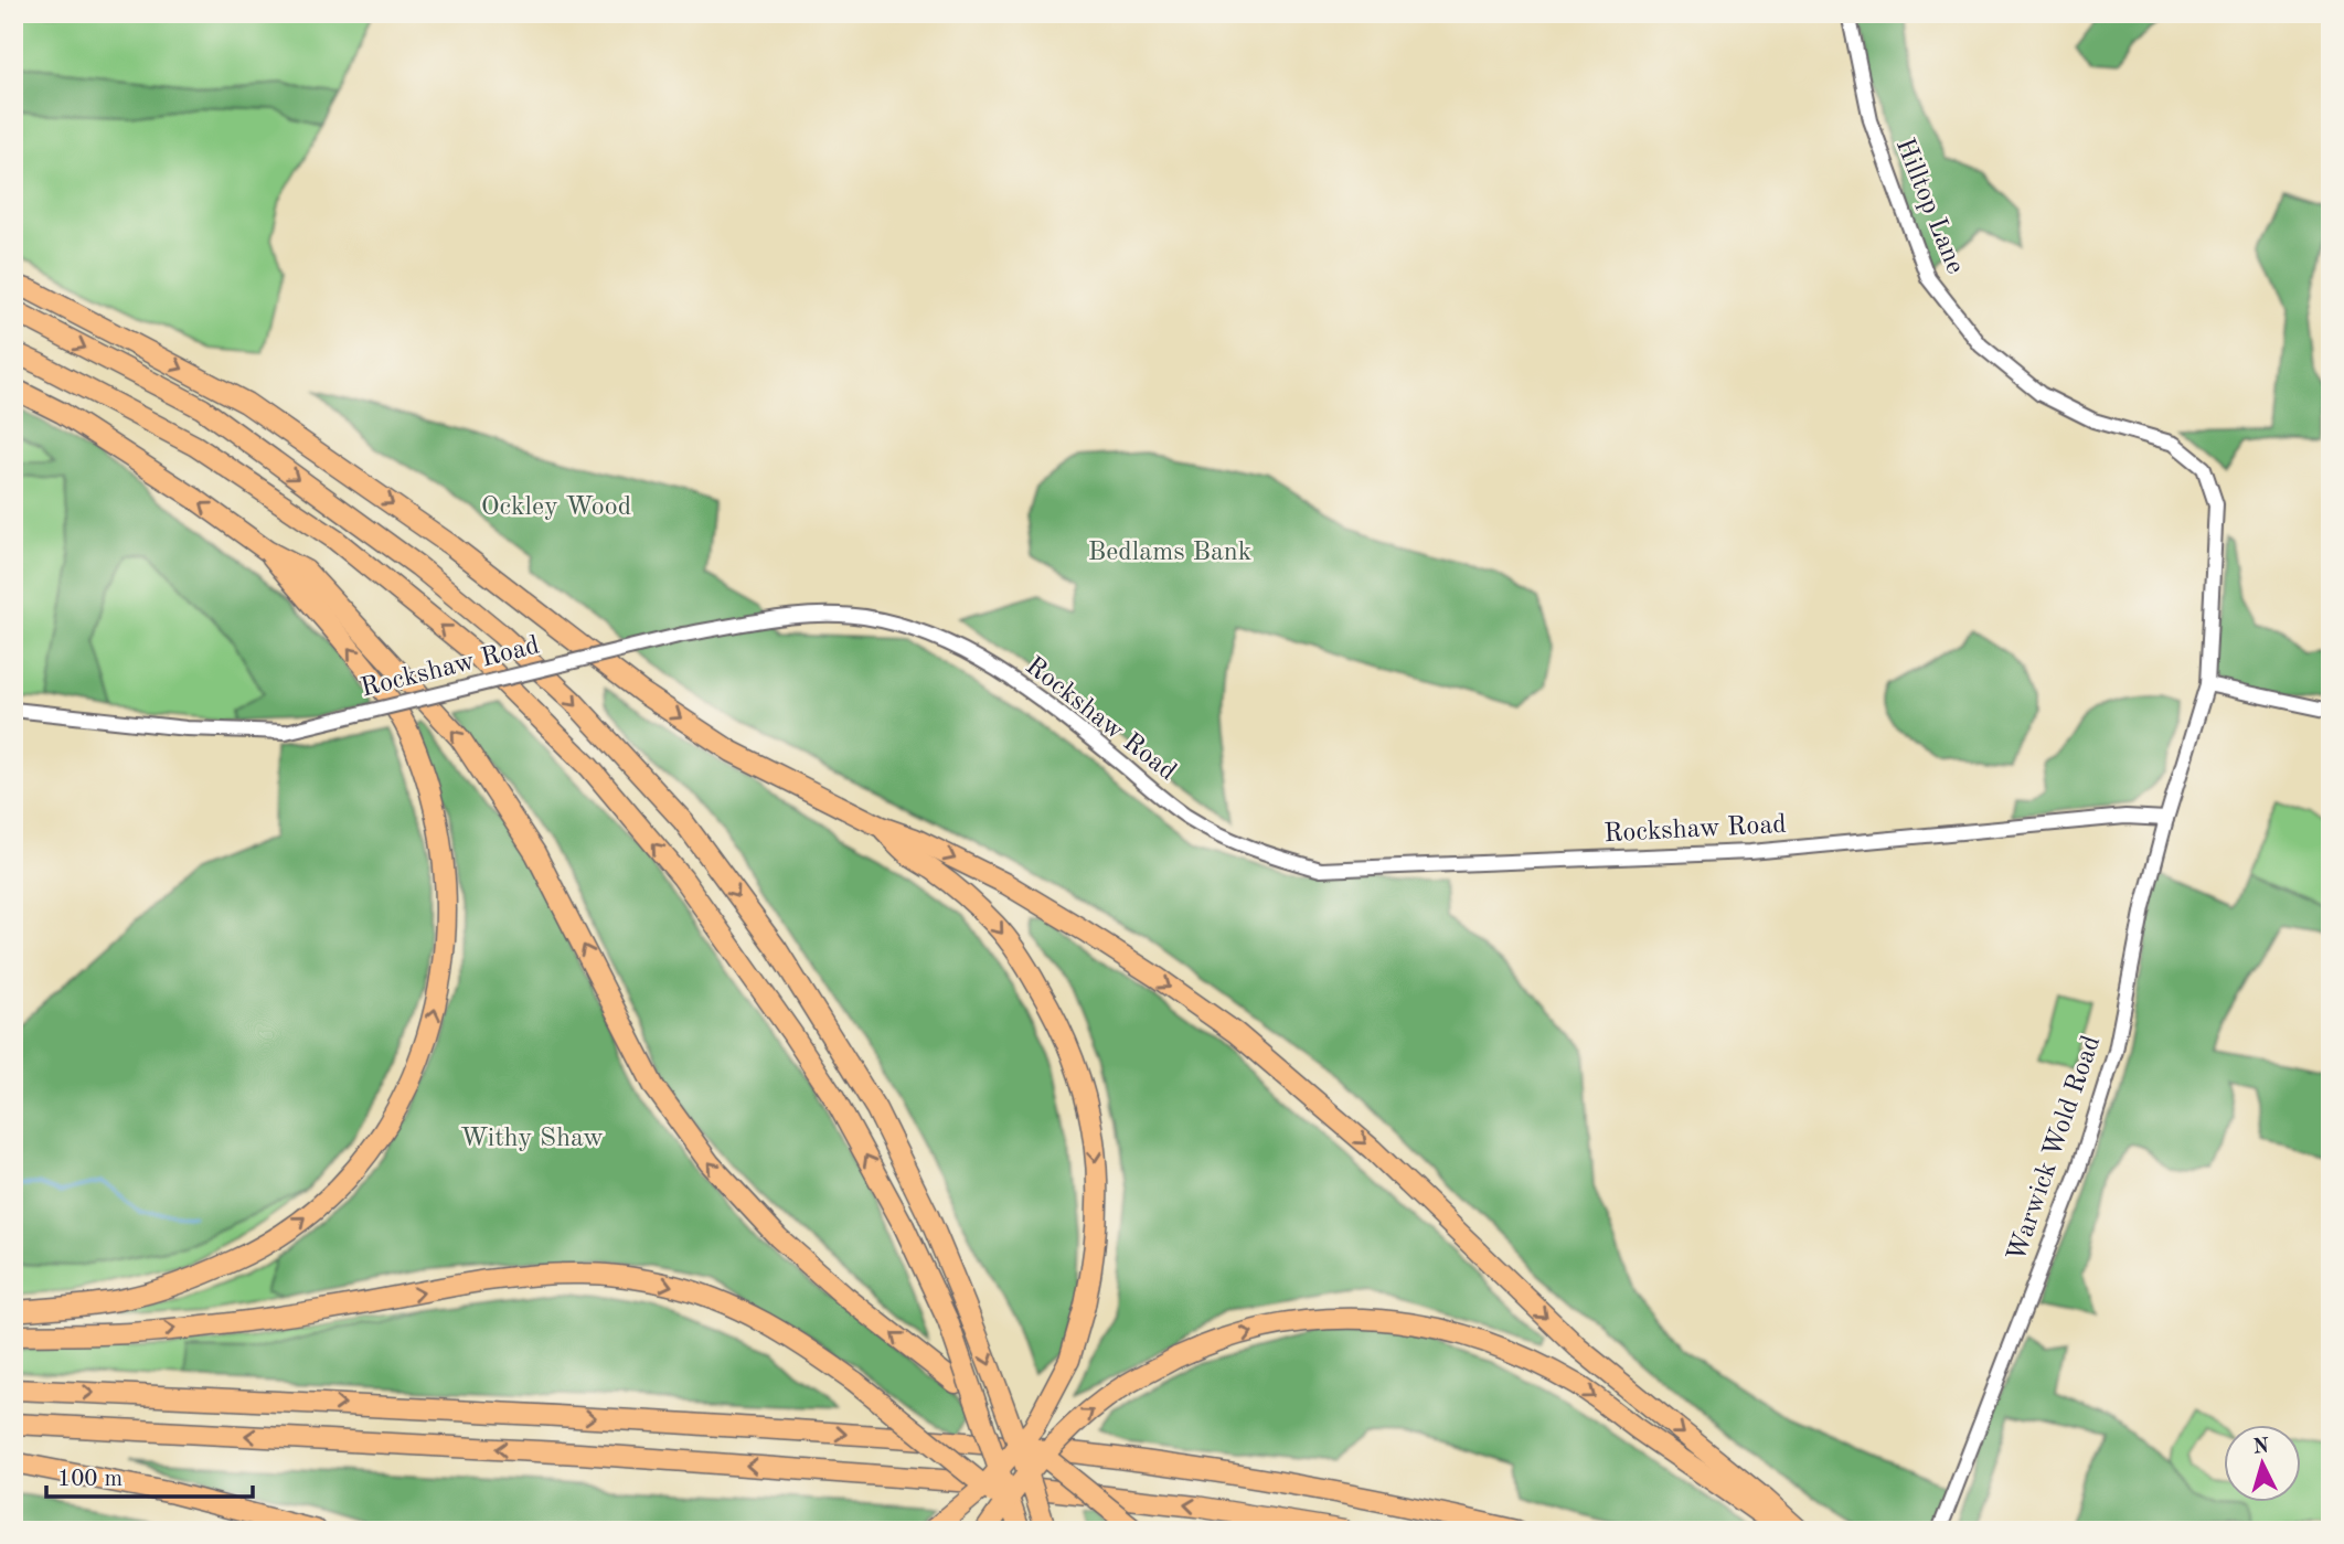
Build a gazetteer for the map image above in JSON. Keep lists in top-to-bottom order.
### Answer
{
  "streets": {
    "street": ["Hilltop Lane", "Rockshaw Road", "Warwick Wold Road"]
  },
  "crossings": [
    ["Hilltop Lane", "Warwick Wold Road"],
    ["Rockshaw Road", "Warwick Wold Road"]
  ],
  "parks": ["Ockley Wood", "Bedlams Bank", "Withy Shaw"],
  "scale_bar": "100 m",
  "north": "top"
}
